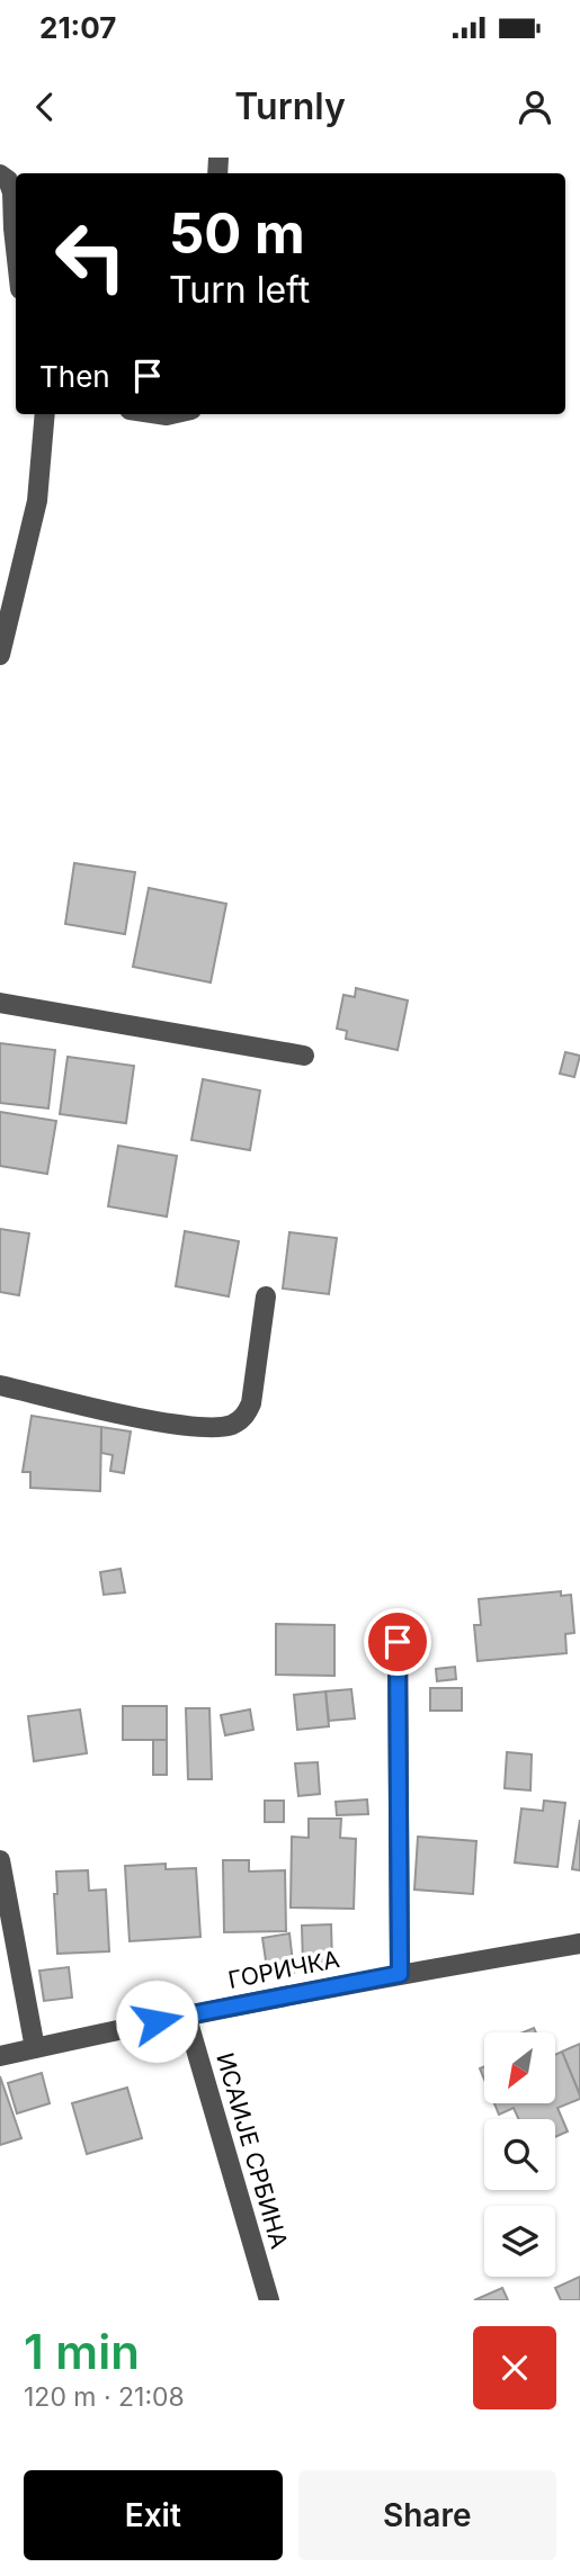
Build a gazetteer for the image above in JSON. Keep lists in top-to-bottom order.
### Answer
{
  "streets": {
    "street": ["ГОРИЧКА", "ИСАИЈЕ СРБИНА"]
  },
  "crossings": [
    ["ГОРИЧКА", "ИСАИЈЕ СРБИНА"]
  ],
  "north": "bottom left",
  "page": {
    "status": "21:07",
    "header": "Turnly",
    "turn": ["50 m", "Turn left"],
    "then": "Then",
    "heading": ["1 min", "120 m · 21:08"],
    "buttons": ["Exit", "Share"]
  }
}
